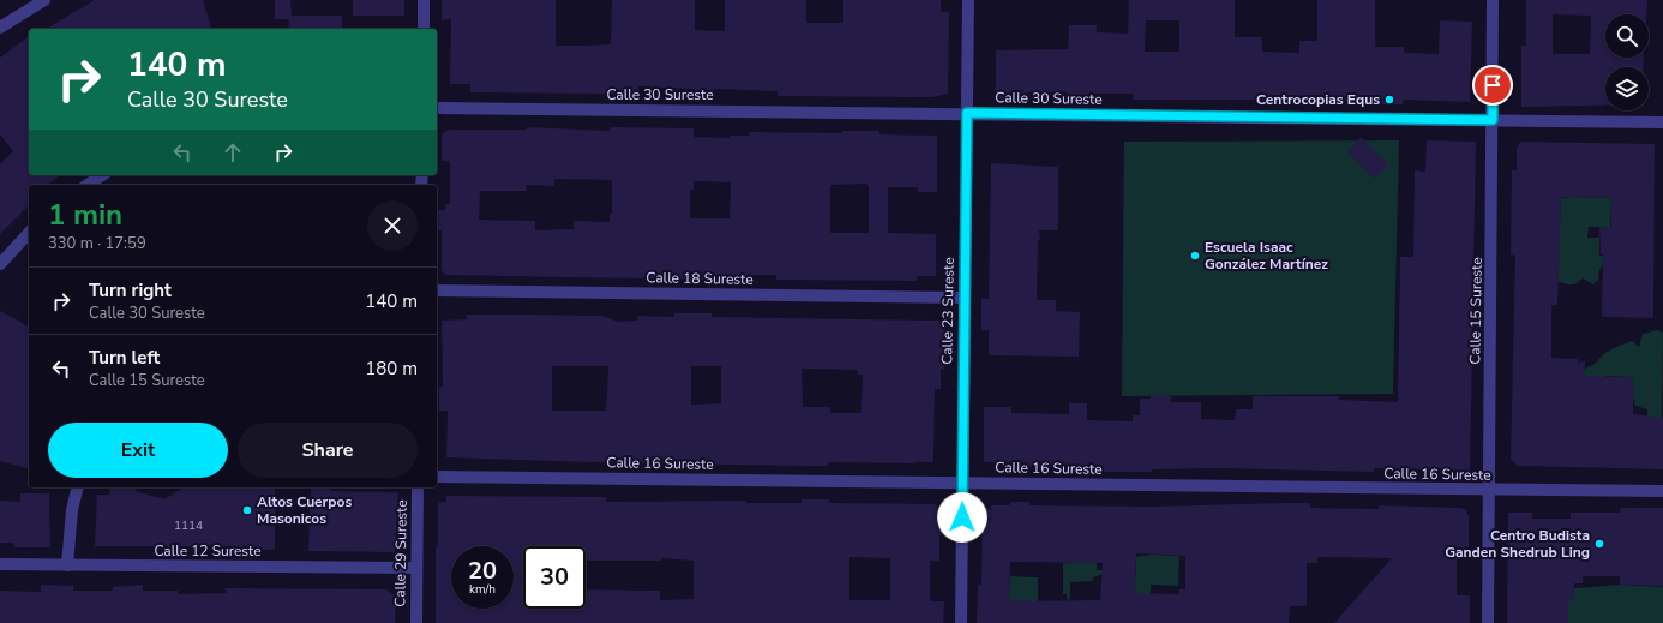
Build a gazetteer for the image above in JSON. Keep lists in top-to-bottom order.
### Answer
{
  "streets": {
    "street": [
      "Calle 30 Sureste",
      "Calle 18 Sureste",
      "Calle 23 Sureste",
      "Calle 15 Sureste",
      "Calle 16 Sureste",
      "Calle 12 Sureste",
      "Calle 29 Sureste"
    ]
  },
  "crossings": [
    ["Calle 30 Sureste", "Calle 23 Sureste"],
    ["Calle 30 Sureste", "Calle 15 Sureste"],
    ["Calle 18 Sureste", "Calle 23 Sureste"],
    ["Calle 23 Sureste", "Calle 16 Sureste"],
    ["Calle 15 Sureste", "Calle 16 Sureste"],
    ["Calle 12 Sureste", "Calle 29 Sureste"]
  ],
  "places": [
    "Centrocopias Equs",
    "Escuela Isaac González Martínez",
    "Altos Cuerpos Masonicos",
    "Centro Budista Ganden Shedrub Ling"
  ],
  "house_numbers": ["1114"],
  "page": {
    "turn": ["140 m", "Calle 30 Sureste"],
    "heading": ["1 min", "330 m · 17:59"],
    "list": [
      {
        "name": "Turn right",
        "note": "Calle 30 Sureste",
        "value": "140 m"
      },
      {
        "name": "Turn left",
        "note": "Calle 15 Sureste",
        "value": "180 m"
      }
    ],
    "buttons": ["Exit", "Share"],
    "speed": "20 km/h",
    "limit": "30"
  }
}
